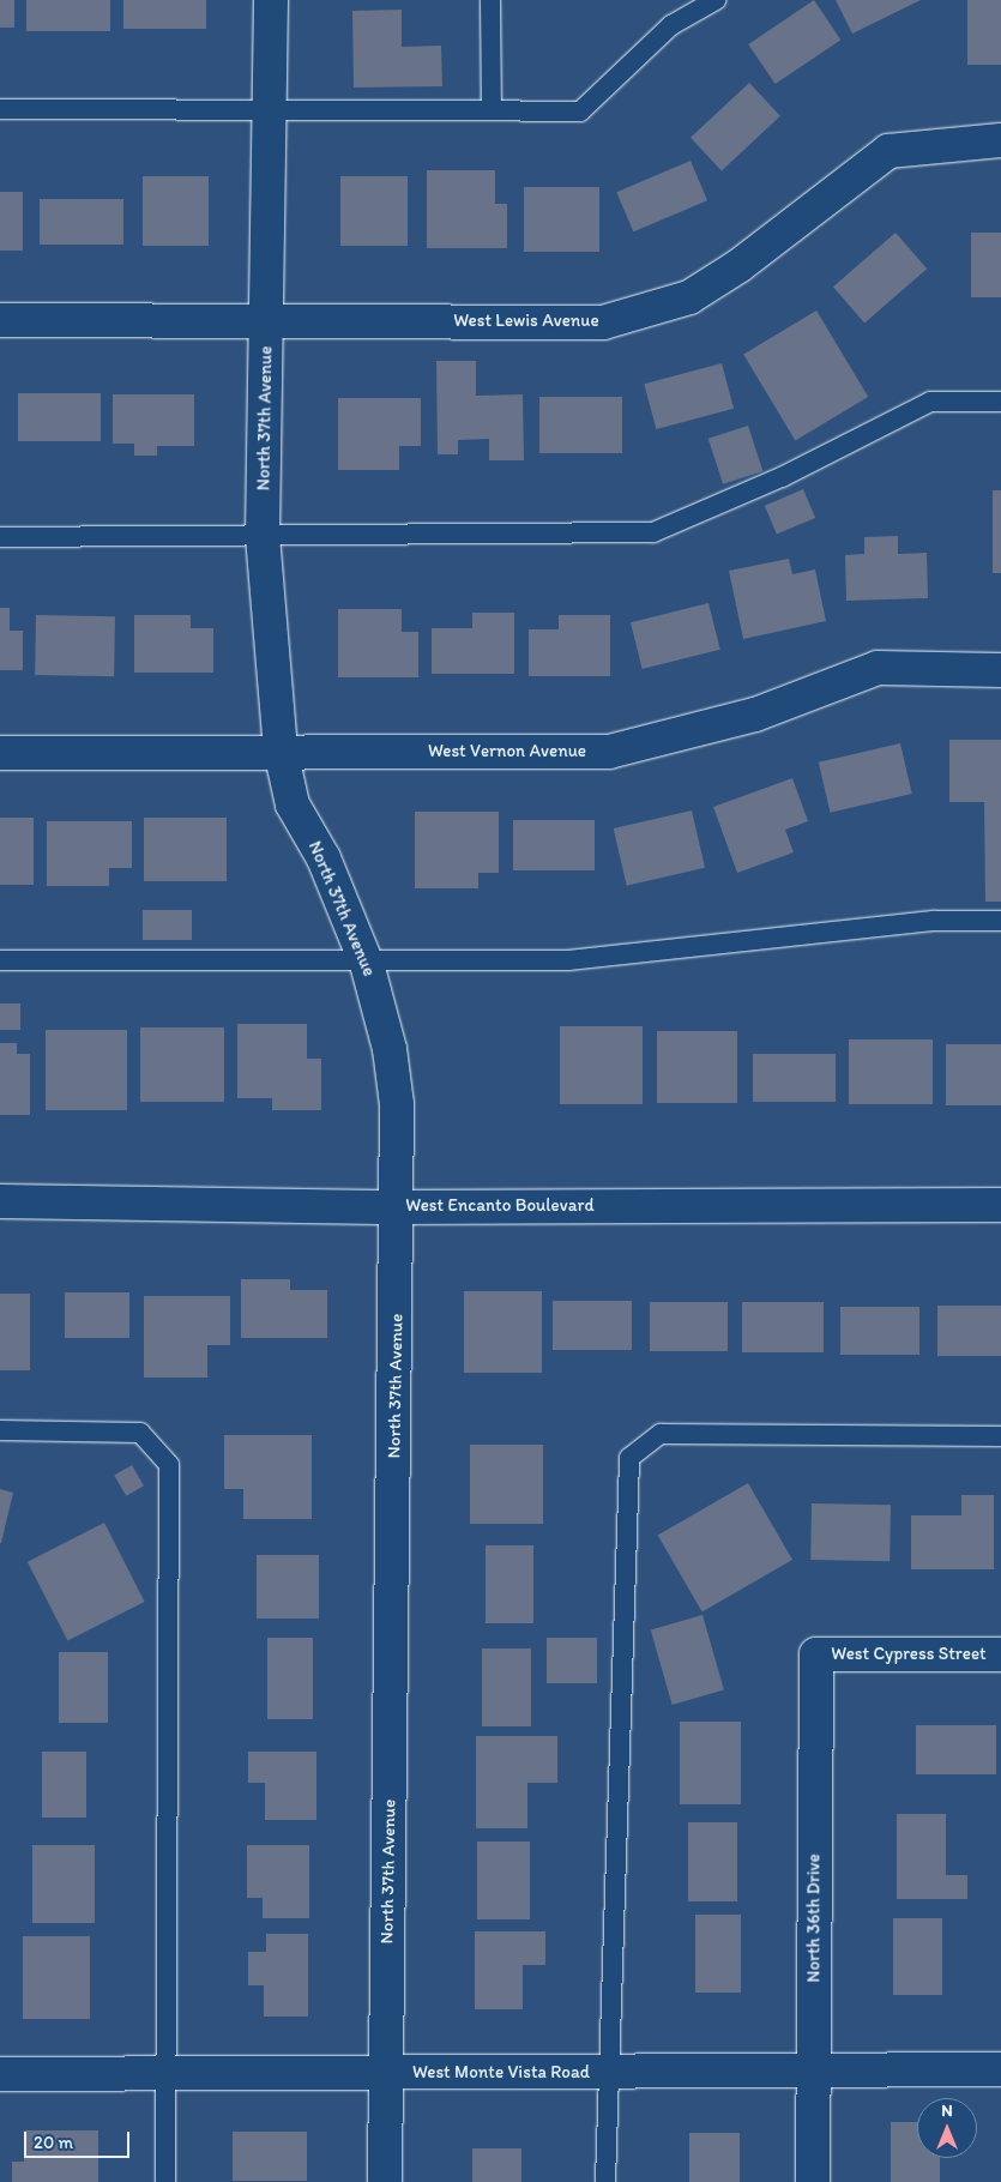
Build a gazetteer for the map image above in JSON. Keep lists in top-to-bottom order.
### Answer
{
  "streets": {
    "street": [
      "West Lewis Avenue",
      "North 37th Avenue",
      "West Vernon Avenue",
      "West Encanto Boulevard",
      "West Cypress Street",
      "North 36th Drive",
      "West Monte Vista Road"
    ]
  },
  "crossings": [
    ["West Lewis Avenue", "North 37th Avenue"],
    ["North 37th Avenue", "West Vernon Avenue"],
    ["North 37th Avenue", "West Encanto Boulevard"],
    ["North 37th Avenue", "West Monte Vista Road"],
    ["West Cypress Street", "North 36th Drive"],
    ["North 36th Drive", "West Monte Vista Road"]
  ],
  "scale_bar": "20 m",
  "north": "top"
}
